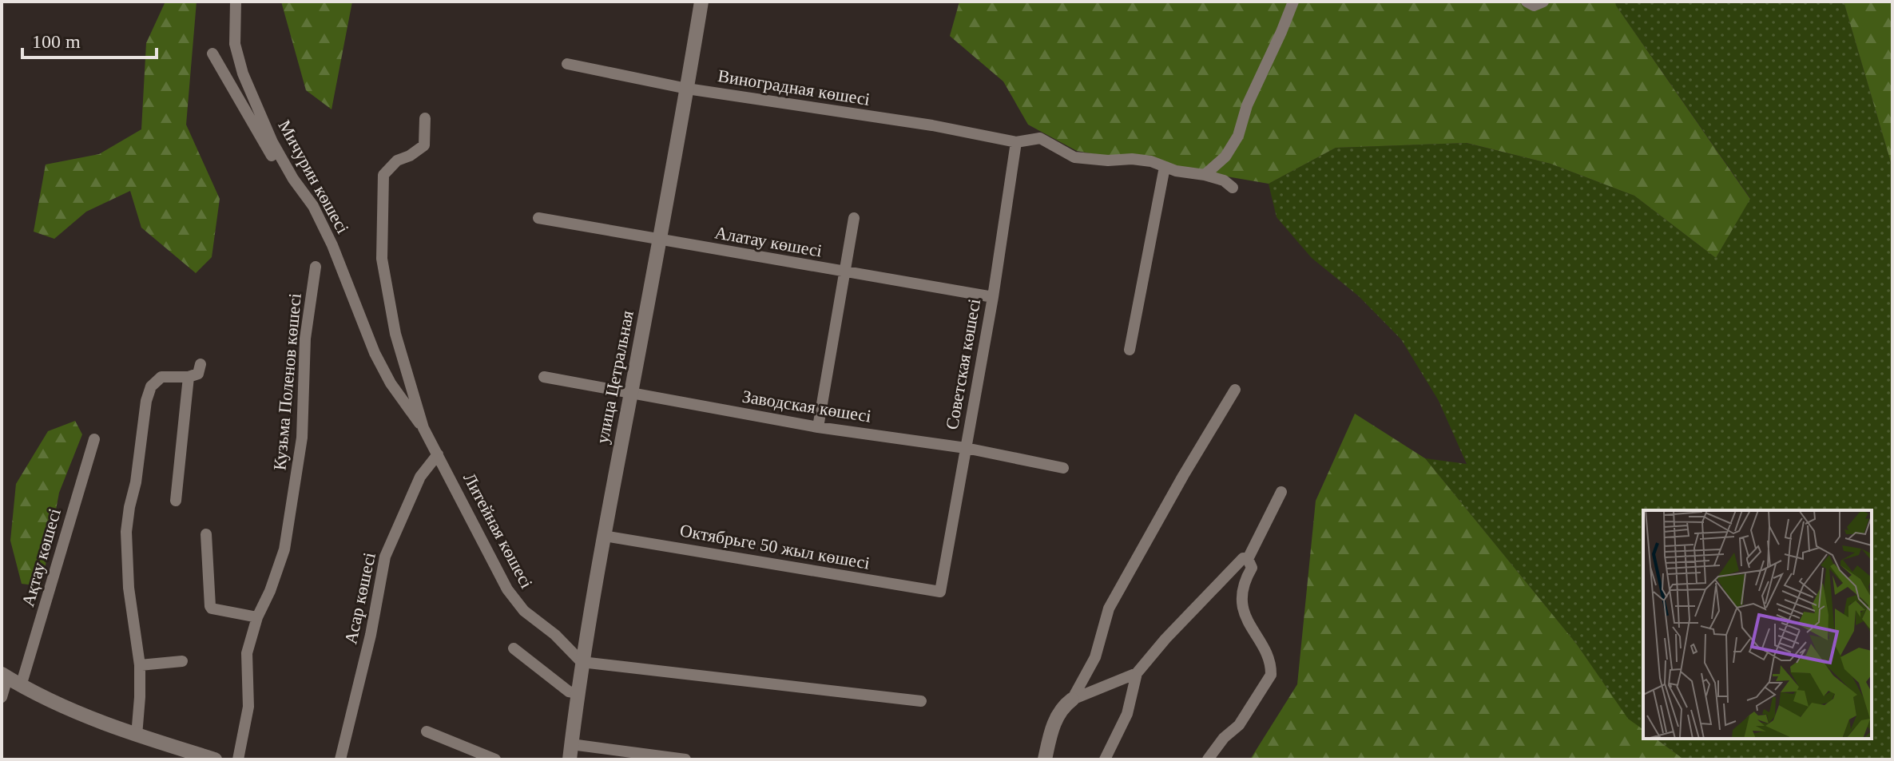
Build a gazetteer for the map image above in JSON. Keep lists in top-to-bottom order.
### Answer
{
  "streets": {
    "street": [
      "Виноградная көшесі",
      "Мичурин көшесі",
      "Алатау көшесі",
      "Советская көшесі",
      "улица Цетральная",
      "Кузьма Поленов көшесі",
      "Заводская көшесі",
      "Литейная көшесі",
      "Октябрьге 50 жыл көшесі",
      "Ақтау көшесі",
      "Асар көшесі"
    ]
  },
  "crossings": [
    ["Виноградная көшесі", "Советская көшесі"],
    ["Виноградная көшесі", "улица Цетральная"],
    ["Мичурин көшесі", "Литейная көшесі"],
    ["Алатау көшесі", "Советская көшесі"],
    ["Алатау көшесі", "улица Цетральная"],
    ["Советская көшесі", "Заводская көшесі"],
    ["Советская көшесі", "Октябрьге 50 жыл көшесі"],
    ["улица Цетральная", "Заводская көшесі"],
    ["улица Цетральная", "Литейная көшесі"],
    ["улица Цетральная", "Октябрьге 50 жыл көшесі"],
    ["Литейная көшесі", "Асар көшесі"]
  ],
  "scale_bar": "100 m"
}
